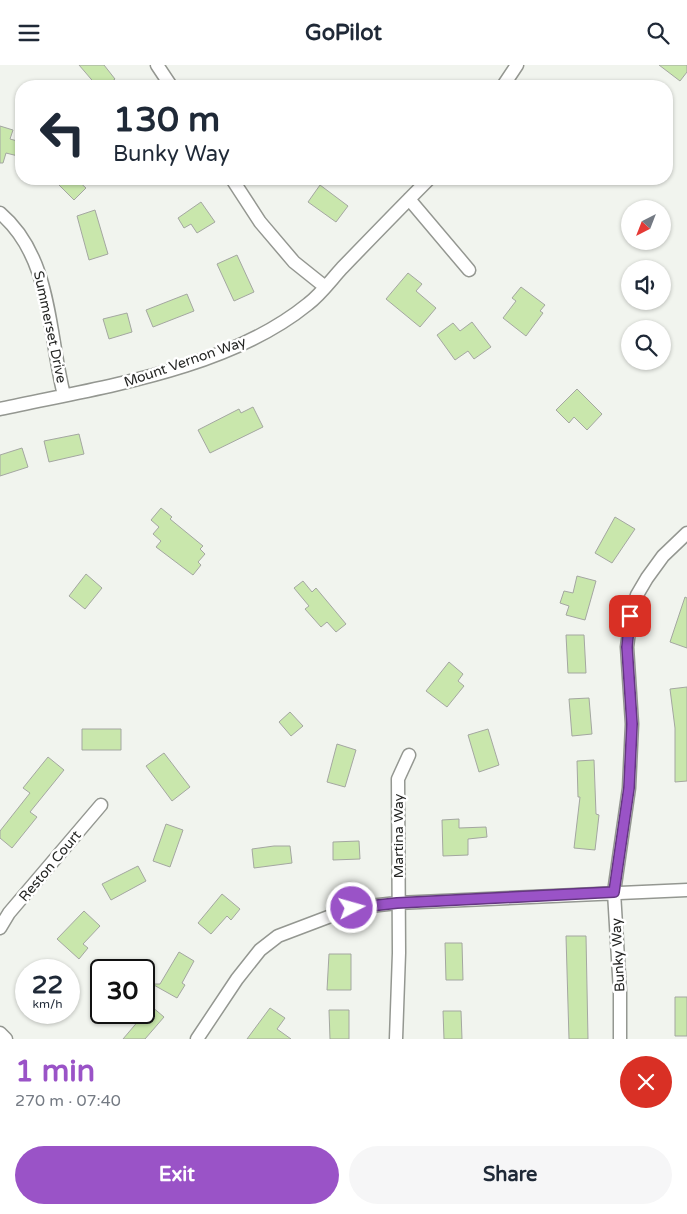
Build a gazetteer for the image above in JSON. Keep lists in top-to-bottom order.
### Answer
{
  "streets": {
    "street": [
      "Summerset Drive",
      "Mount Vernon Way",
      "Martina Way",
      "Reston Court",
      "Bunky Way"
    ]
  },
  "crossings": [
    ["Summerset Drive", "Mount Vernon Way"]
  ],
  "north": "bottom left",
  "page": {
    "header": "GoPilot",
    "turn": ["130 m", "Bunky Way"],
    "speed": "22 km/h",
    "limit": "30",
    "heading": ["1 min", "270 m · 07:40"],
    "buttons": ["Exit", "Share"]
  }
}
